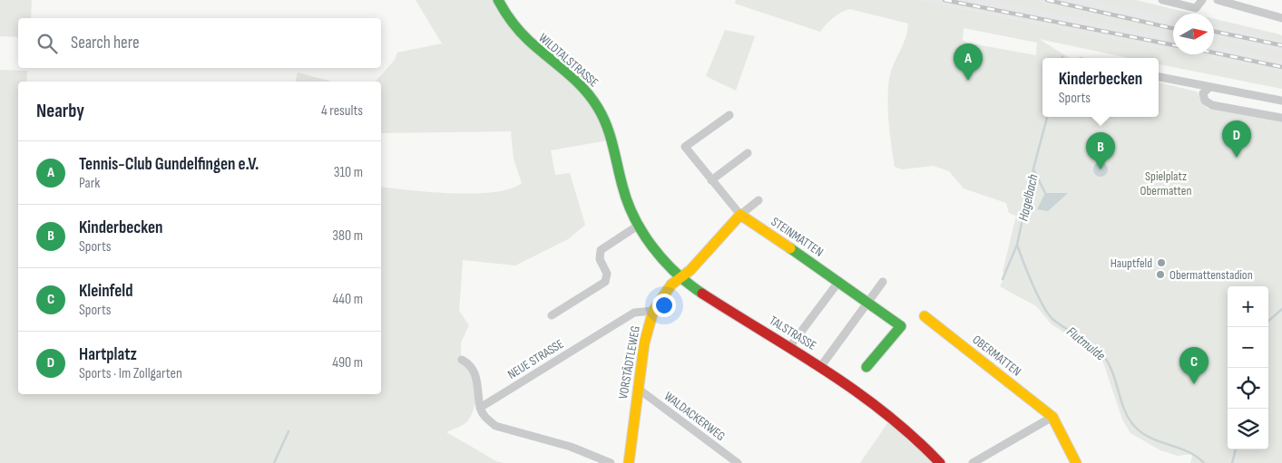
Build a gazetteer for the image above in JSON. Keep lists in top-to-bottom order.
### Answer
{
  "streets": {
    "street": [
      "WILDTALSTRASSE",
      "STEINMATTEN",
      "TALSTRASSE",
      "OBERMATTEN",
      "NEUE STRASSE",
      "VORSTÄDTLEWEG",
      "WALDACKERWEG"
    ]
  },
  "crossings": [
    ["WILDTALSTRASSE", "TALSTRASSE"],
    ["TALSTRASSE", "VORSTÄDTLEWEG"],
    ["NEUE STRASSE", "VORSTÄDTLEWEG"],
    ["VORSTÄDTLEWEG", "WALDACKERWEG"]
  ],
  "water": ["Hagelbach", "Flutmulde"],
  "parks": ["Spielplatz Obermatten"],
  "places": ["Hauptfeld", "Obermattenstadion"],
  "north": "right",
  "page": {
    "search": "Search here",
    "pins": [
      "A",
      "D",
      "B",
      "C"
    ],
    "popup": ["Kinderbecken", "Sports"],
    "heading": ["Nearby", "4 results"],
    "list": [
      {
        "mark": "A",
        "name": "Tennis-Club Gundelfingen e.V.",
        "note": "Park",
        "value": "310 m"
      },
      {
        "mark": "B",
        "name": "Kinderbecken",
        "note": "Sports",
        "value": "380 m"
      },
      {
        "mark": "C",
        "name": "Kleinfeld",
        "note": "Sports",
        "value": "440 m"
      },
      {
        "mark": "D",
        "name": "Hartplatz",
        "note": "Sports · Im Zollgarten",
        "value": "490 m"
      }
    ],
    "map_buttons": ["+", "−"]
  }
}
